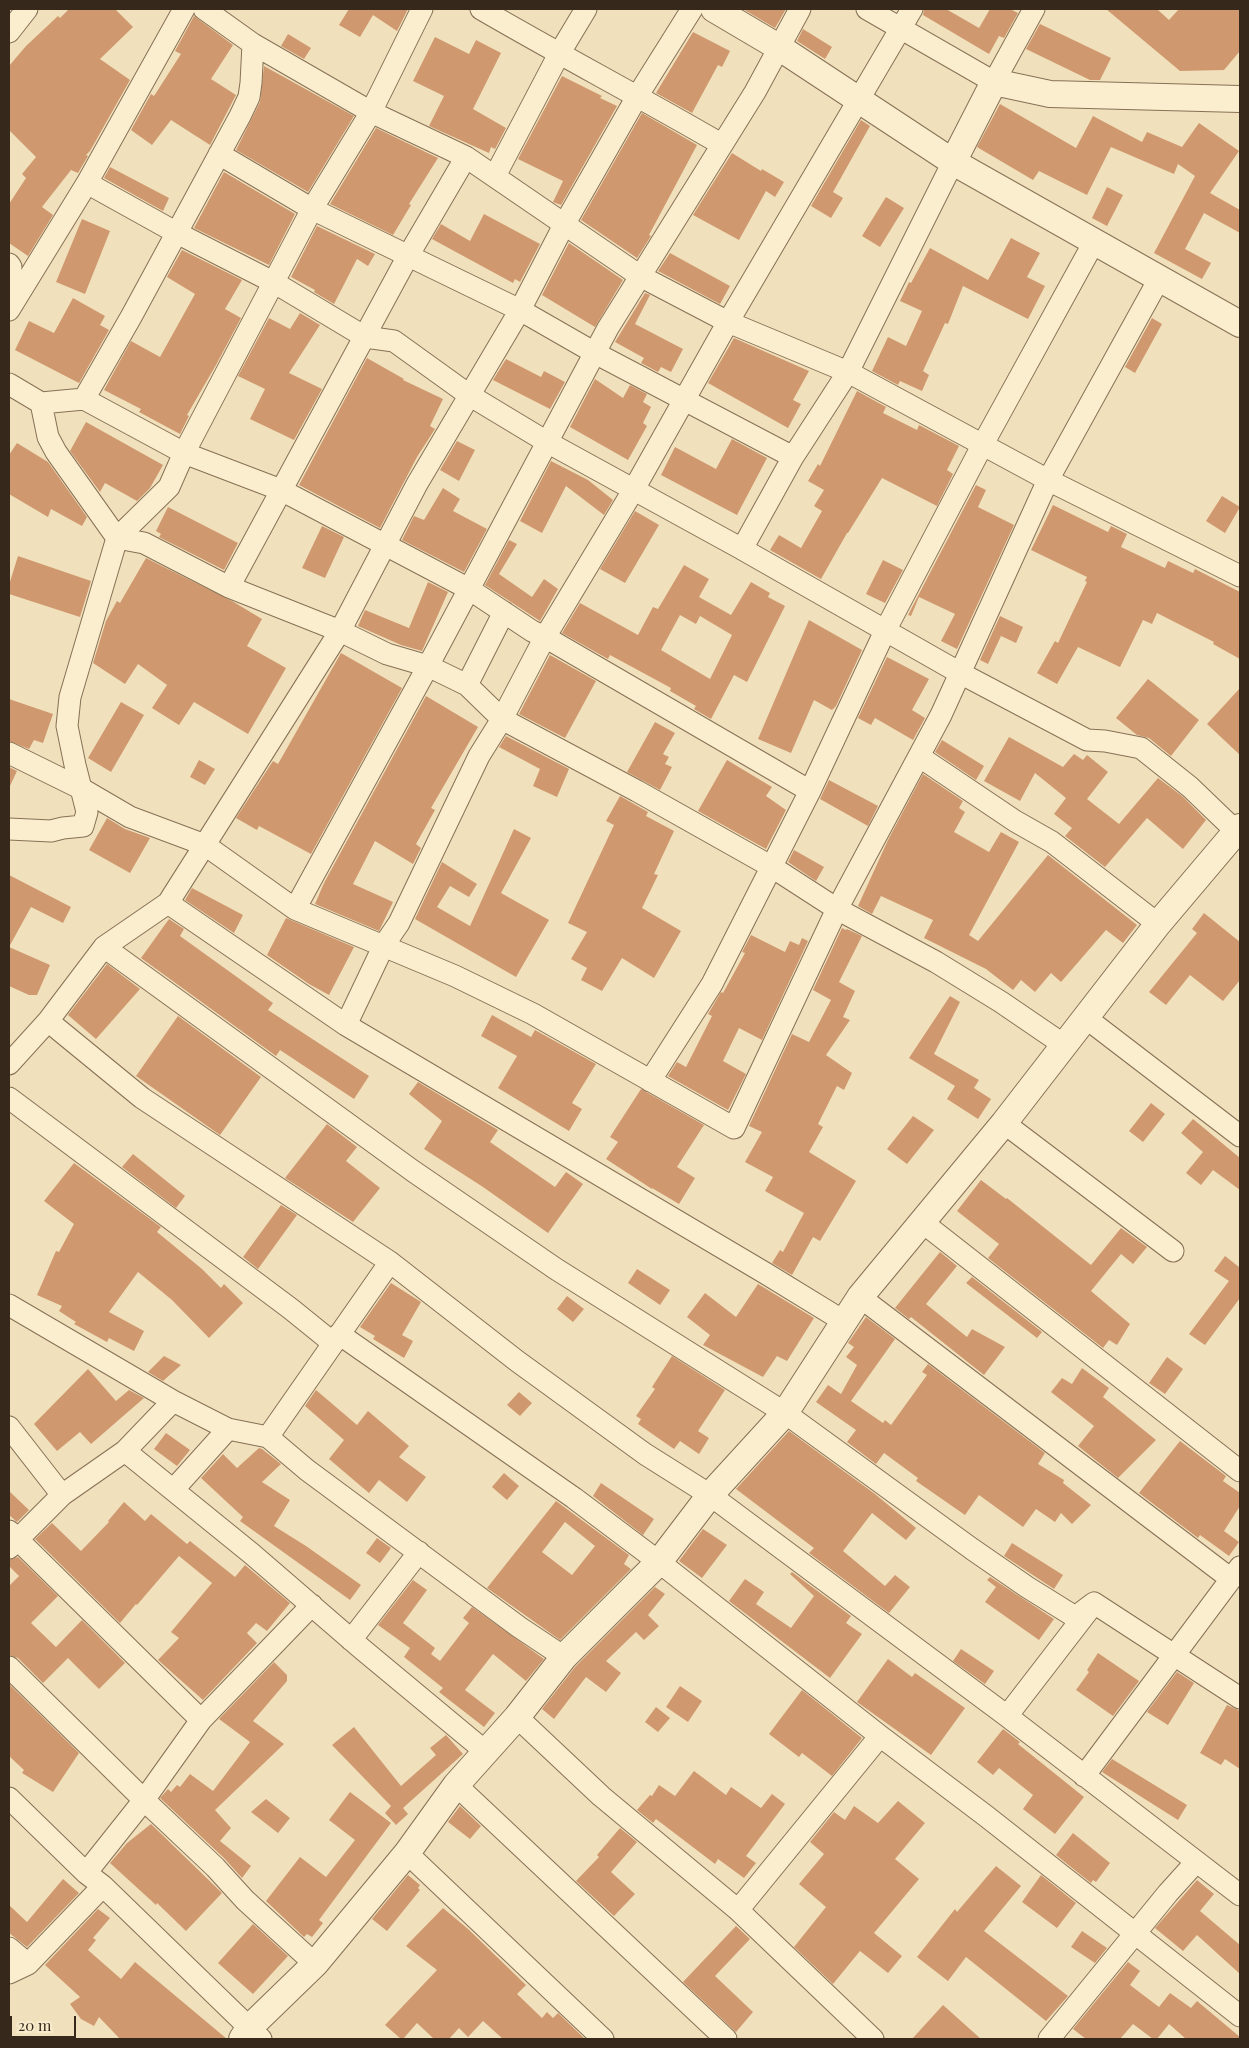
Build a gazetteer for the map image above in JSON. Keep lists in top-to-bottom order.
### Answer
{
  "scale_bar": "20 m"
}
